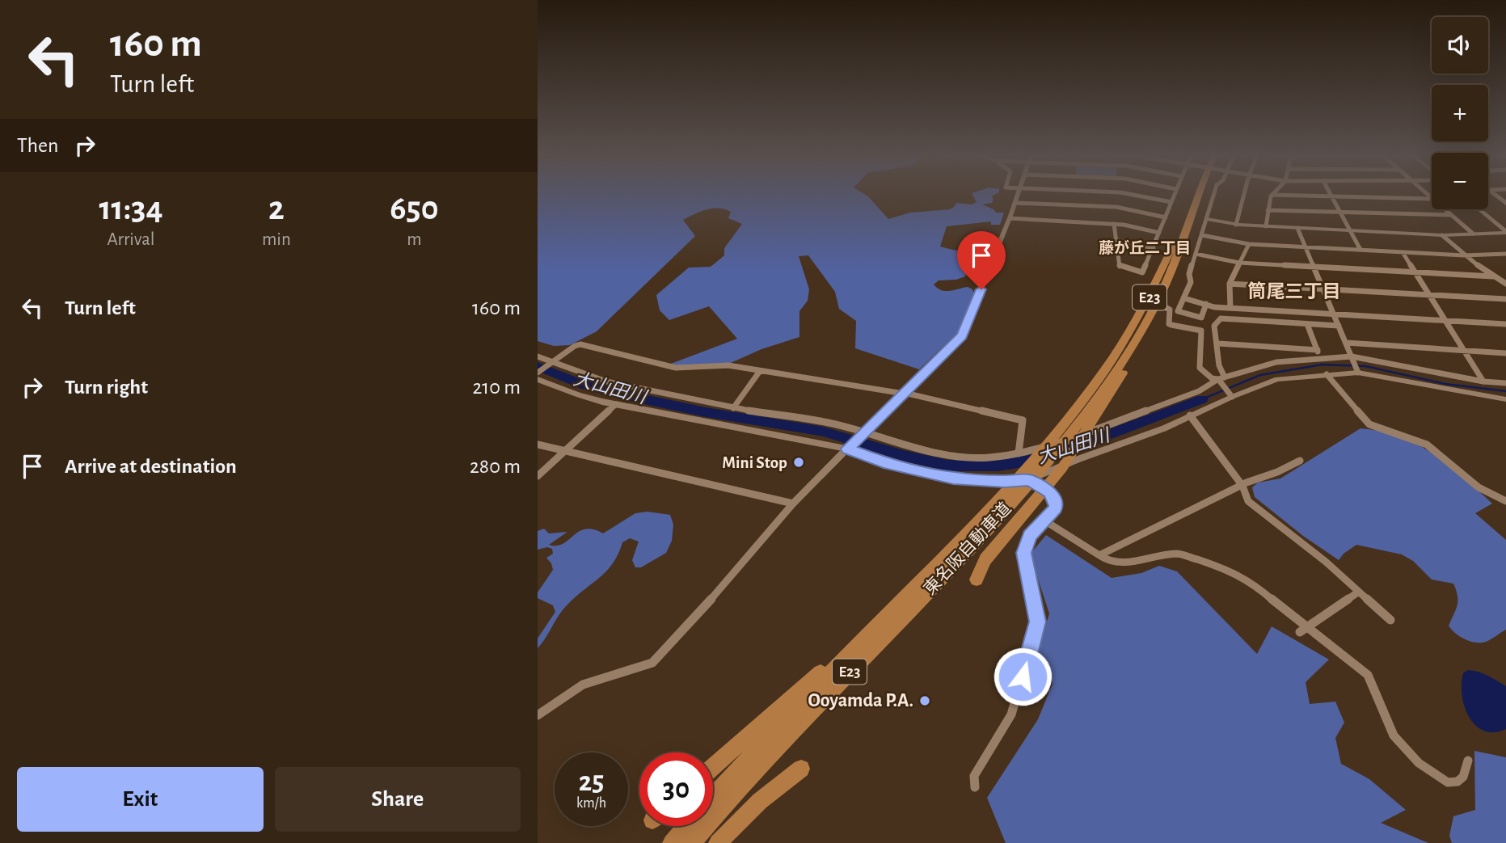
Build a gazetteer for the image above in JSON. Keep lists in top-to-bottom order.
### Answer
{
  "streets": {
    "highway": ["E23", "東名阪自動車道"]
  },
  "districts": ["藤が丘二丁目", "筒尾三丁目"],
  "water": ["大山田川"],
  "places": ["Mini Stop", "Ooyamda P.A."],
  "page": {
    "turn": ["160 m", "Turn left"],
    "map_buttons": ["+", "−"],
    "then": "Then",
    "eta": [
      "11:34",
      "Arrival",
      "2",
      "min",
      "650",
      "m"
    ],
    "list": [
      {
        "name": "Turn left",
        "value": "160 m"
      },
      {
        "name": "Turn right",
        "value": "210 m"
      },
      {
        "name": "Arrive at destination",
        "value": "280 m"
      }
    ],
    "speed": "25 km/h",
    "limit": "30",
    "buttons": ["Exit", "Share"]
  }
}
